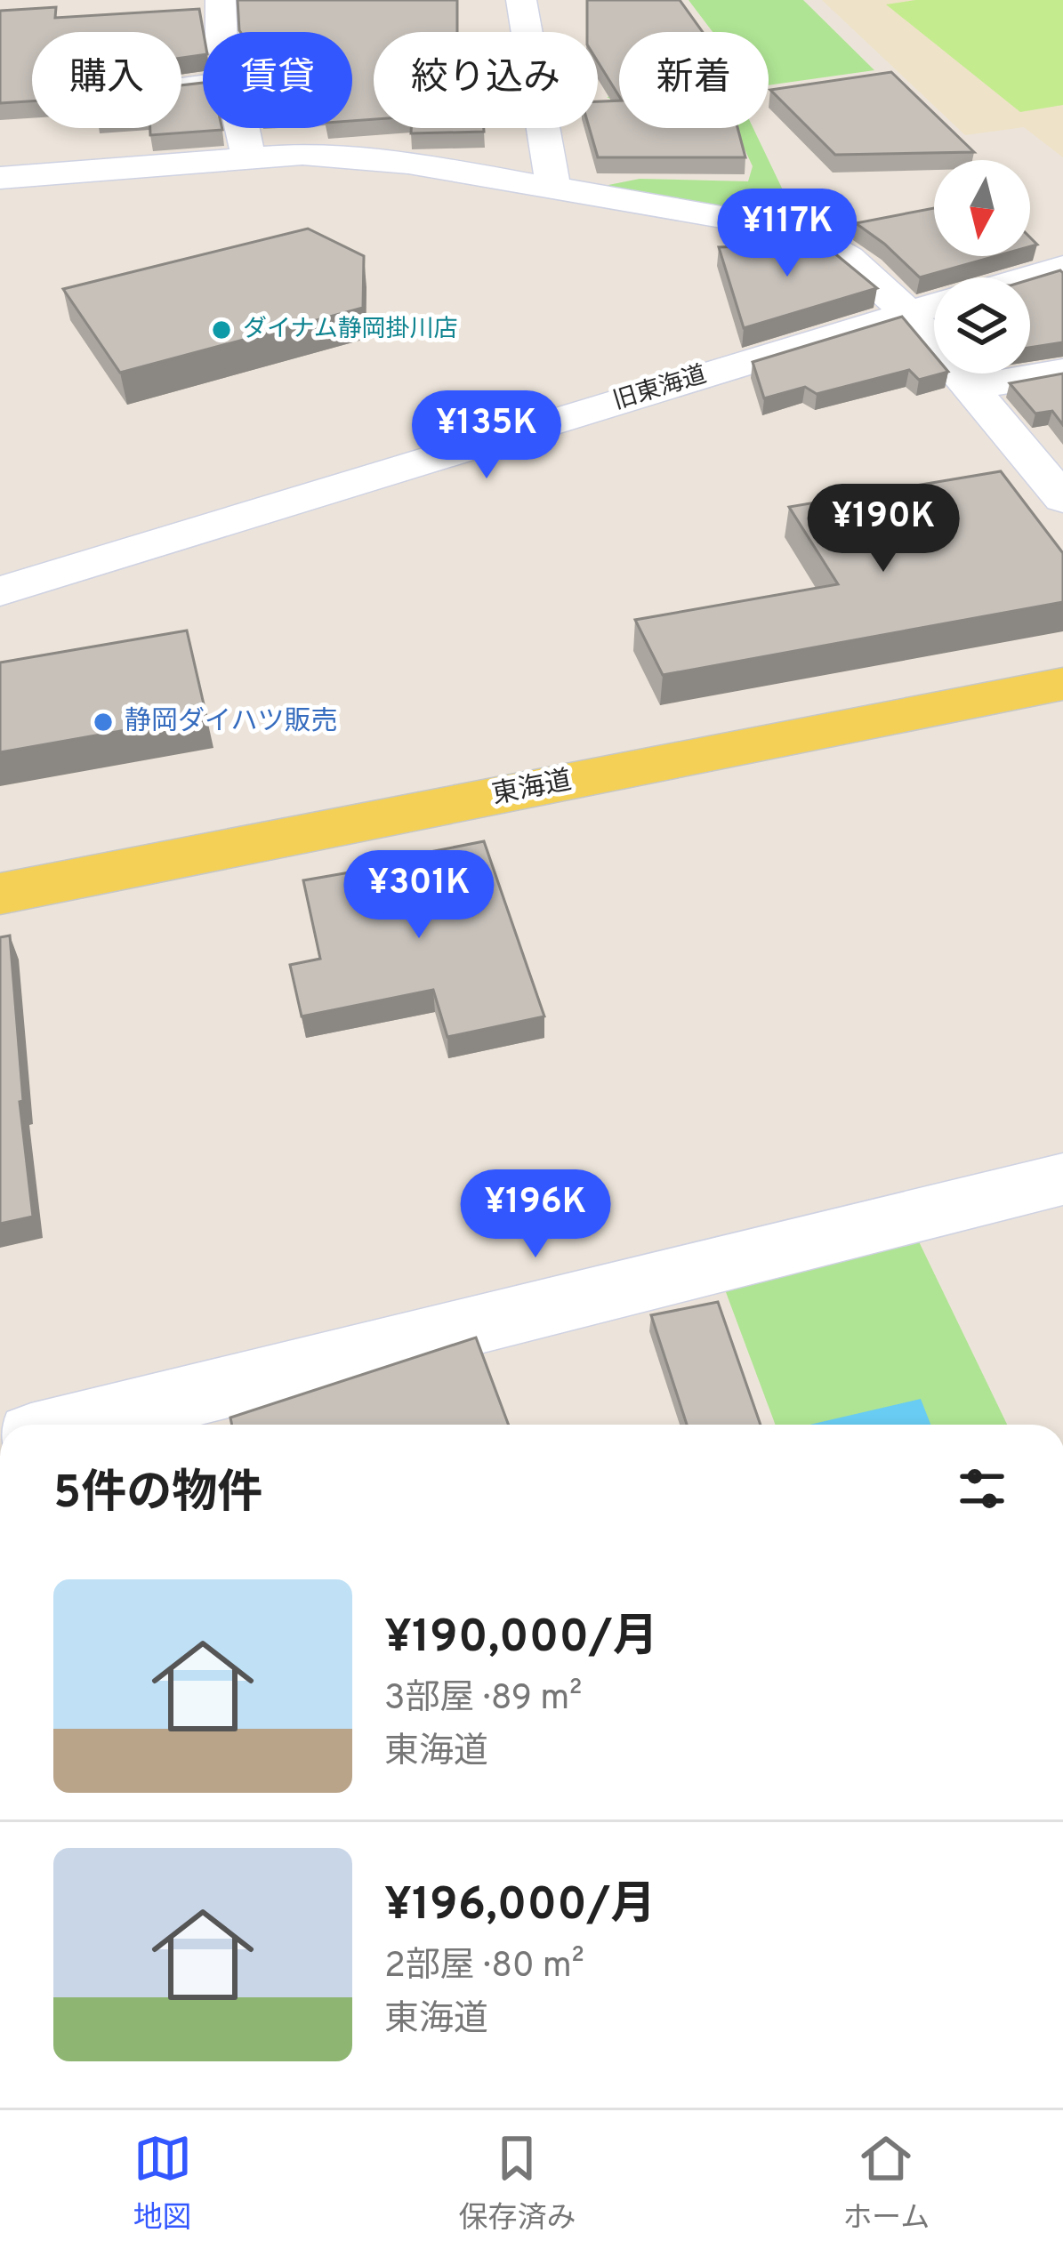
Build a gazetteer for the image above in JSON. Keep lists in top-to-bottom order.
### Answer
{
  "streets": {
    "main road": ["東海道"],
    "street": ["旧東海道"]
  },
  "places": ["ダイナム静岡掛川店", "静岡ダイハツ販売"],
  "north": "bottom",
  "page": {
    "chip": [
      "購入",
      "賃貸",
      "絞り込み",
      "新着"
    ],
    "price": [
      "¥117K",
      "¥135K",
      "¥190K",
      "¥301K",
      "¥196K"
    ],
    "heading": "5件の物件",
    "list": [
      {
        "name": "¥190,000/月",
        "note": "3部屋 · 89 m² · 東海道"
      },
      {
        "name": "¥196,000/月",
        "note": "2部屋 · 80 m² · 東海道"
      }
    ],
    "tabs": ["地図", "保存済み", "ホーム"]
  }
}
